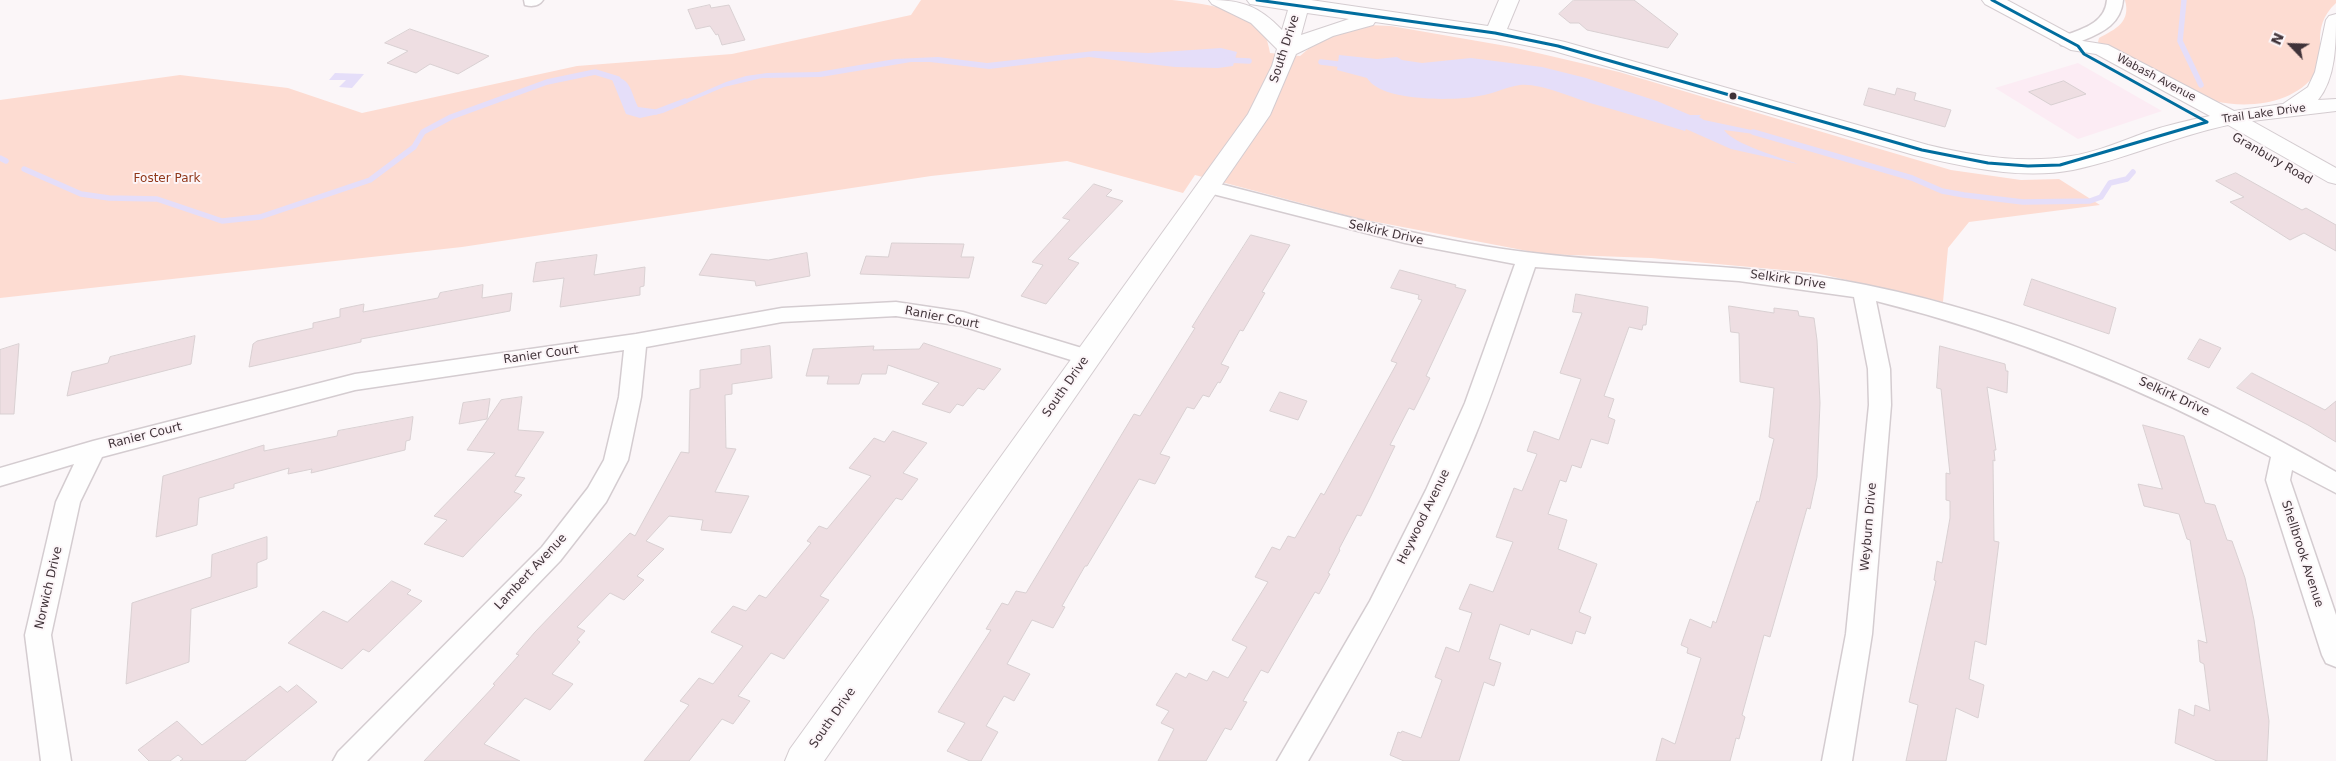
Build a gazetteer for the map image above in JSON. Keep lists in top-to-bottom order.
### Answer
{
  "streets": {
    "street": [
      "South Drive",
      "Wabash Avenue",
      "Trail Lake Drive",
      "Granbury Road",
      "Selkirk Drive",
      "Ranier Court",
      "Heywood Avenue",
      "Weyburn Drive",
      "Shellbrook Avenue",
      "Lambert Avenue",
      "Norwich Drive"
    ]
  },
  "crossings": [
    ["South Drive", "Trail Lake Drive"],
    ["South Drive", "Selkirk Drive"],
    ["South Drive", "Ranier Court"],
    ["Wabash Avenue", "Trail Lake Drive"],
    ["Wabash Avenue", "Granbury Road"],
    ["Trail Lake Drive", "Granbury Road"],
    ["Selkirk Drive", "Heywood Avenue"],
    ["Selkirk Drive", "Weyburn Drive"],
    ["Selkirk Drive", "Shellbrook Avenue"],
    ["Ranier Court", "Lambert Avenue"],
    ["Ranier Court", "Norwich Drive"]
  ],
  "parks": ["Foster Park"],
  "north": "top left"
}
